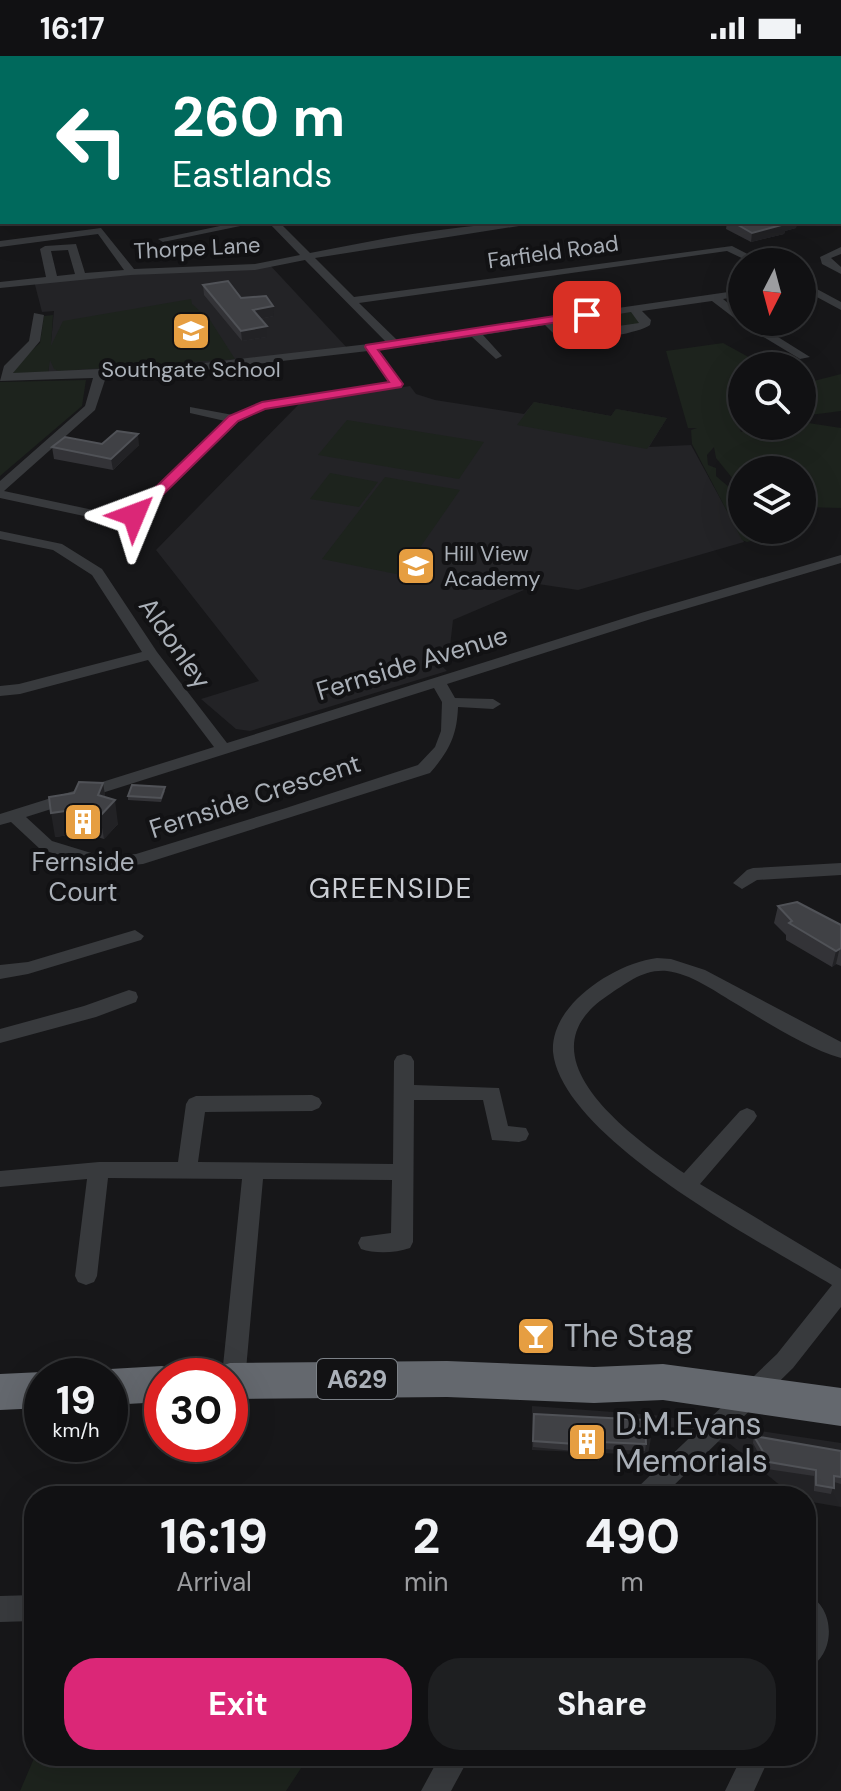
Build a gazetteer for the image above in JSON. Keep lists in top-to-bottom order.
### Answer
{
  "streets": {
    "highway": ["A629"],
    "street": [
      "Thorpe Lane",
      "Farfield Road",
      "Aldonley",
      "Fernside Avenue",
      "Fernside Crescent"
    ]
  },
  "crossings": [
    ["Aldonley", "Fernside Avenue"],
    ["Fernside Avenue", "Fernside Crescent"]
  ],
  "districts": ["GREENSIDE"],
  "places": {
    "school or university": ["Southgate School", "Hill View Academy"],
    "building": ["Fernside Court", "D.M.Evans Memorials"],
    "bar": ["The Stag"]
  },
  "north": "bottom",
  "page": {
    "status": "16:17",
    "turn": ["260 m", "Eastlands"],
    "speed": "19 km/h",
    "limit": "30",
    "eta": [
      "16:19",
      "Arrival",
      "2",
      "min",
      "490",
      "m"
    ],
    "buttons": ["Exit", "Share"]
  }
}
